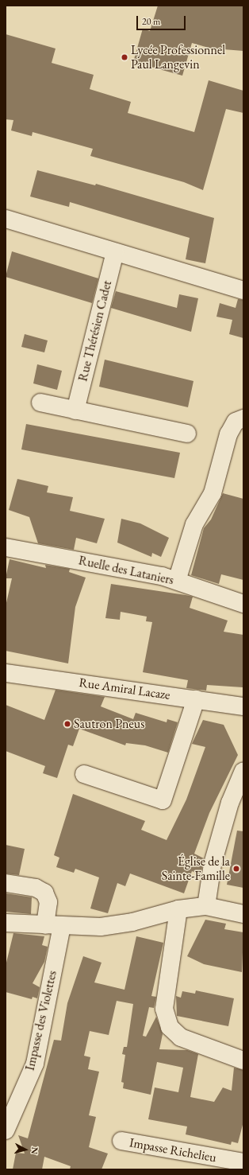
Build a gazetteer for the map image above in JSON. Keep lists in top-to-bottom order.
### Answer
{
  "streets": {
    "street": [
      "Rue Thérésien Cadet",
      "Ruelle des Lataniers",
      "Rue Amiral Lacaze",
      "Impasse des Violettes",
      "Impasse Richelieu"
    ]
  },
  "places": ["Lycée Professionnel Paul Langevin", "Sautron Pneus", "Église de la Sainte-Famille"],
  "scale_bar": "20 m",
  "north": "right"
}
